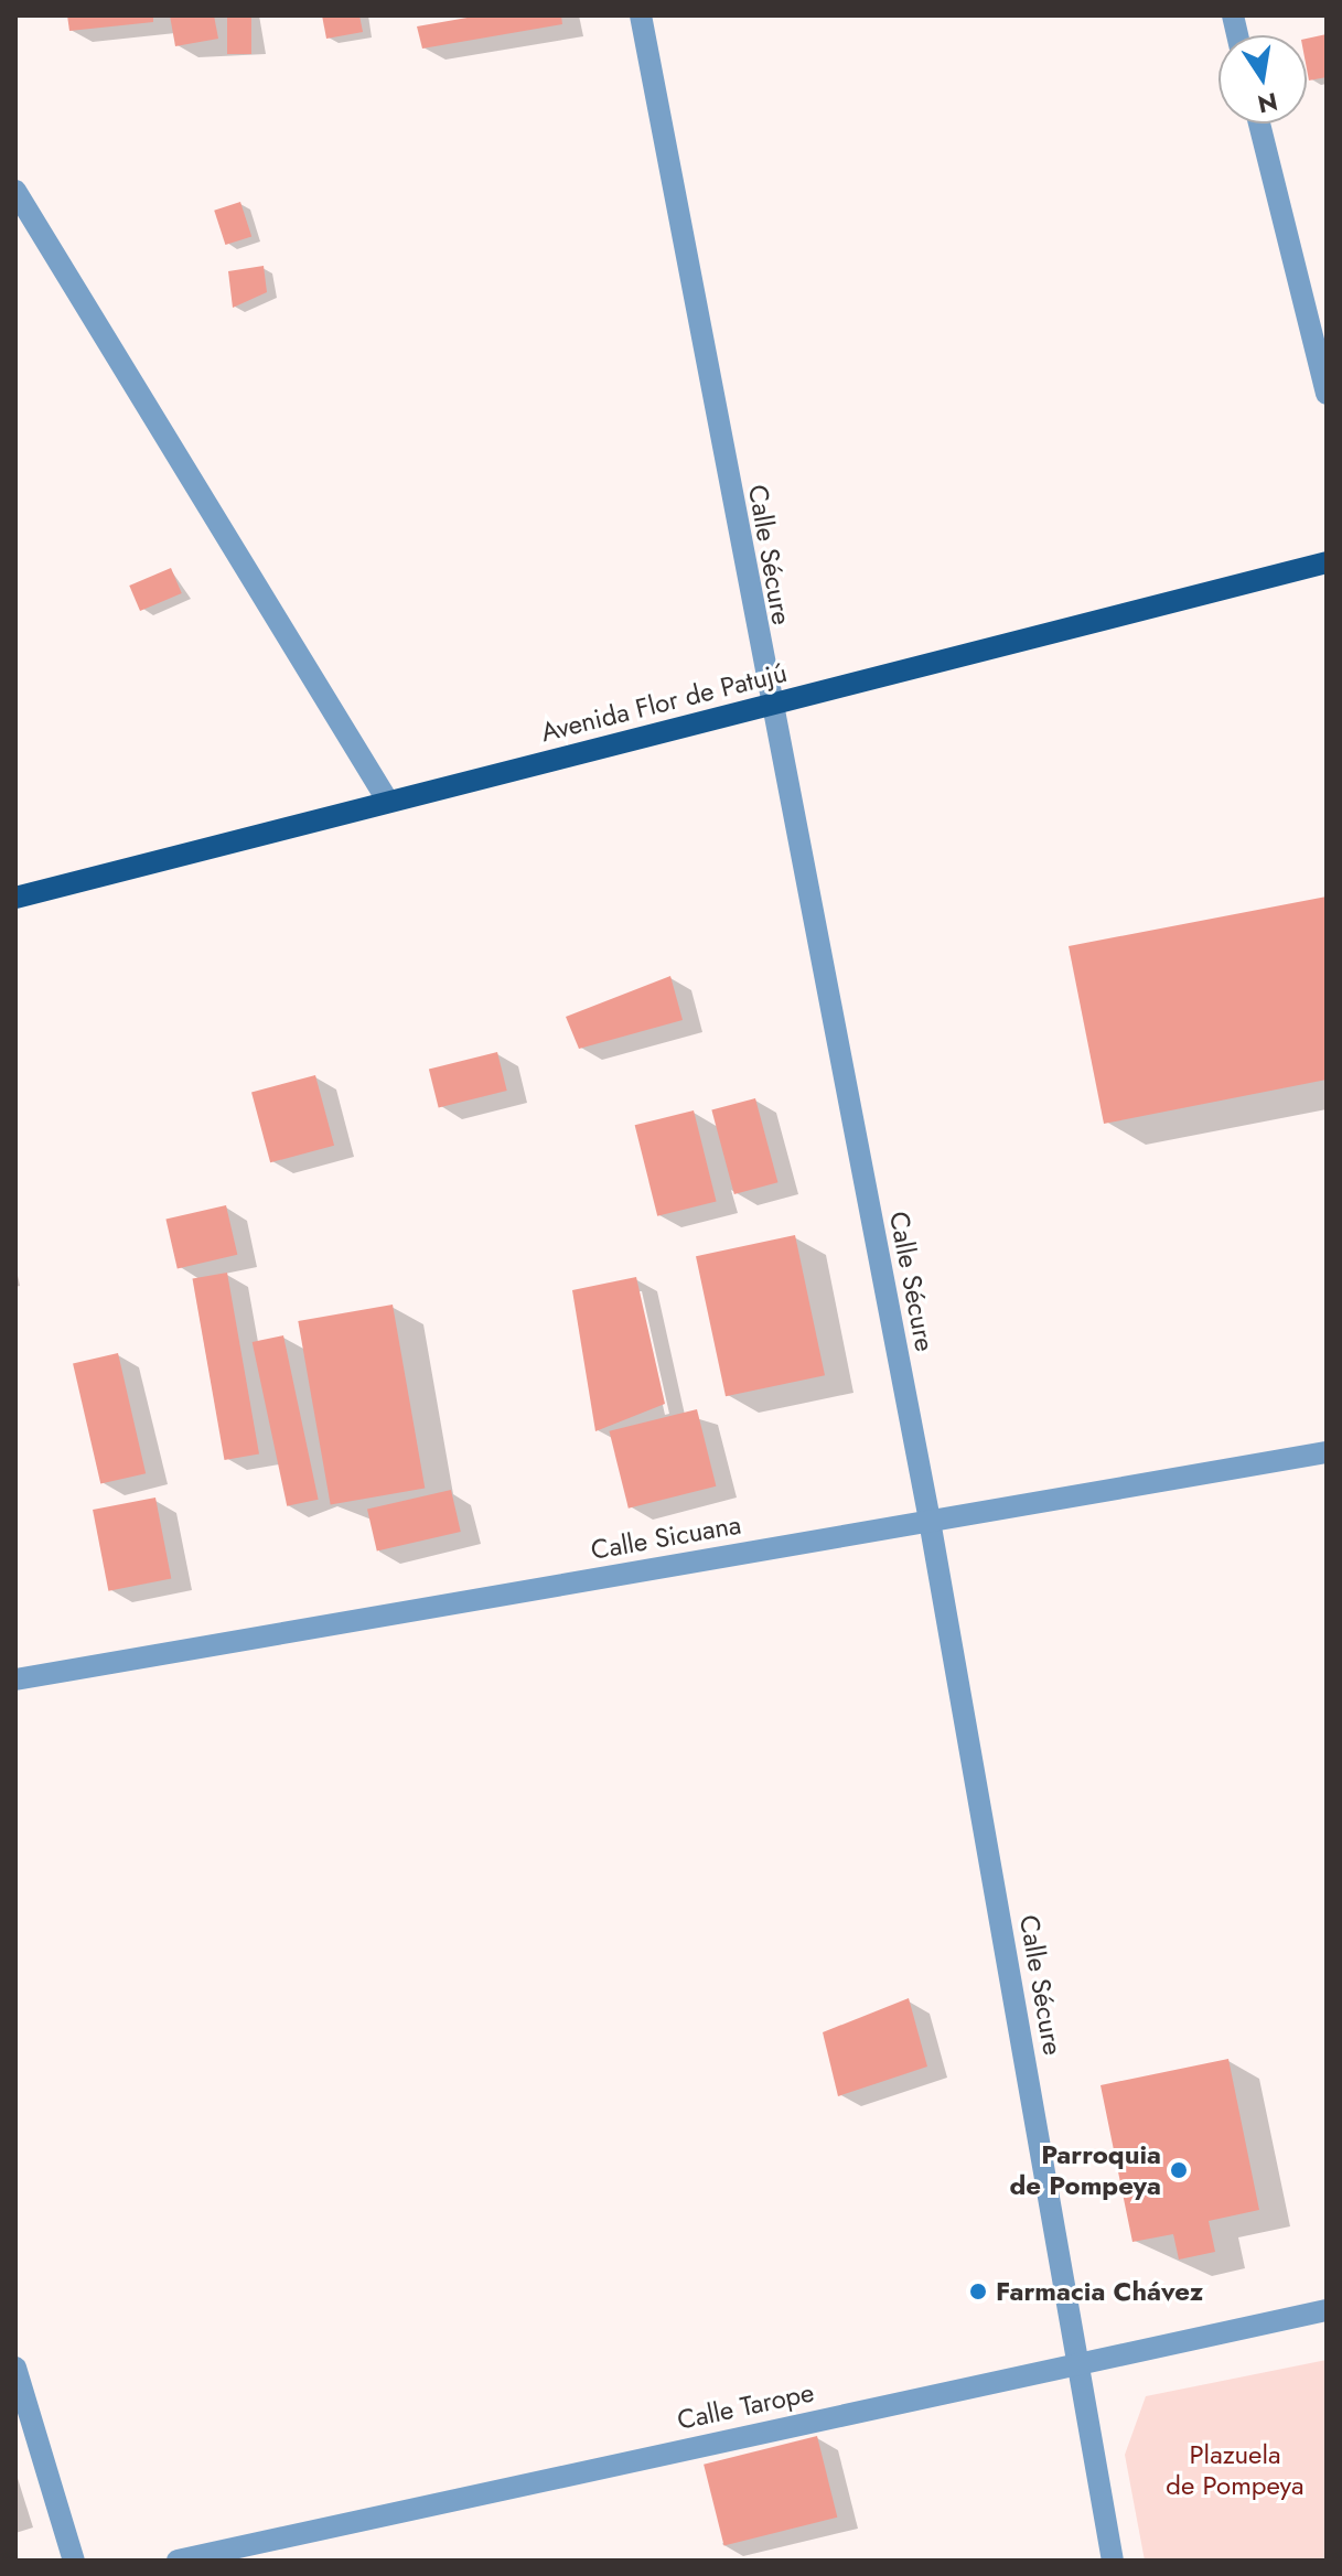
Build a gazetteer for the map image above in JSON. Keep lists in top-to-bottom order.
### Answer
{
  "streets": {
    "main road": ["Avenida Flor de Patujú"],
    "street": ["Calle Sécure", "Calle Sicuana", "Calle Tarope"]
  },
  "crossings": [
    ["Calle Sécure", "Avenida Flor de Patujú"],
    ["Calle Sécure", "Calle Sicuana"],
    ["Calle Sécure", "Calle Tarope"]
  ],
  "parks": ["Plazuela de Pompeya"],
  "places": ["Parroquia de Pompeya", "Farmacia Chávez"],
  "north": "bottom"
}
